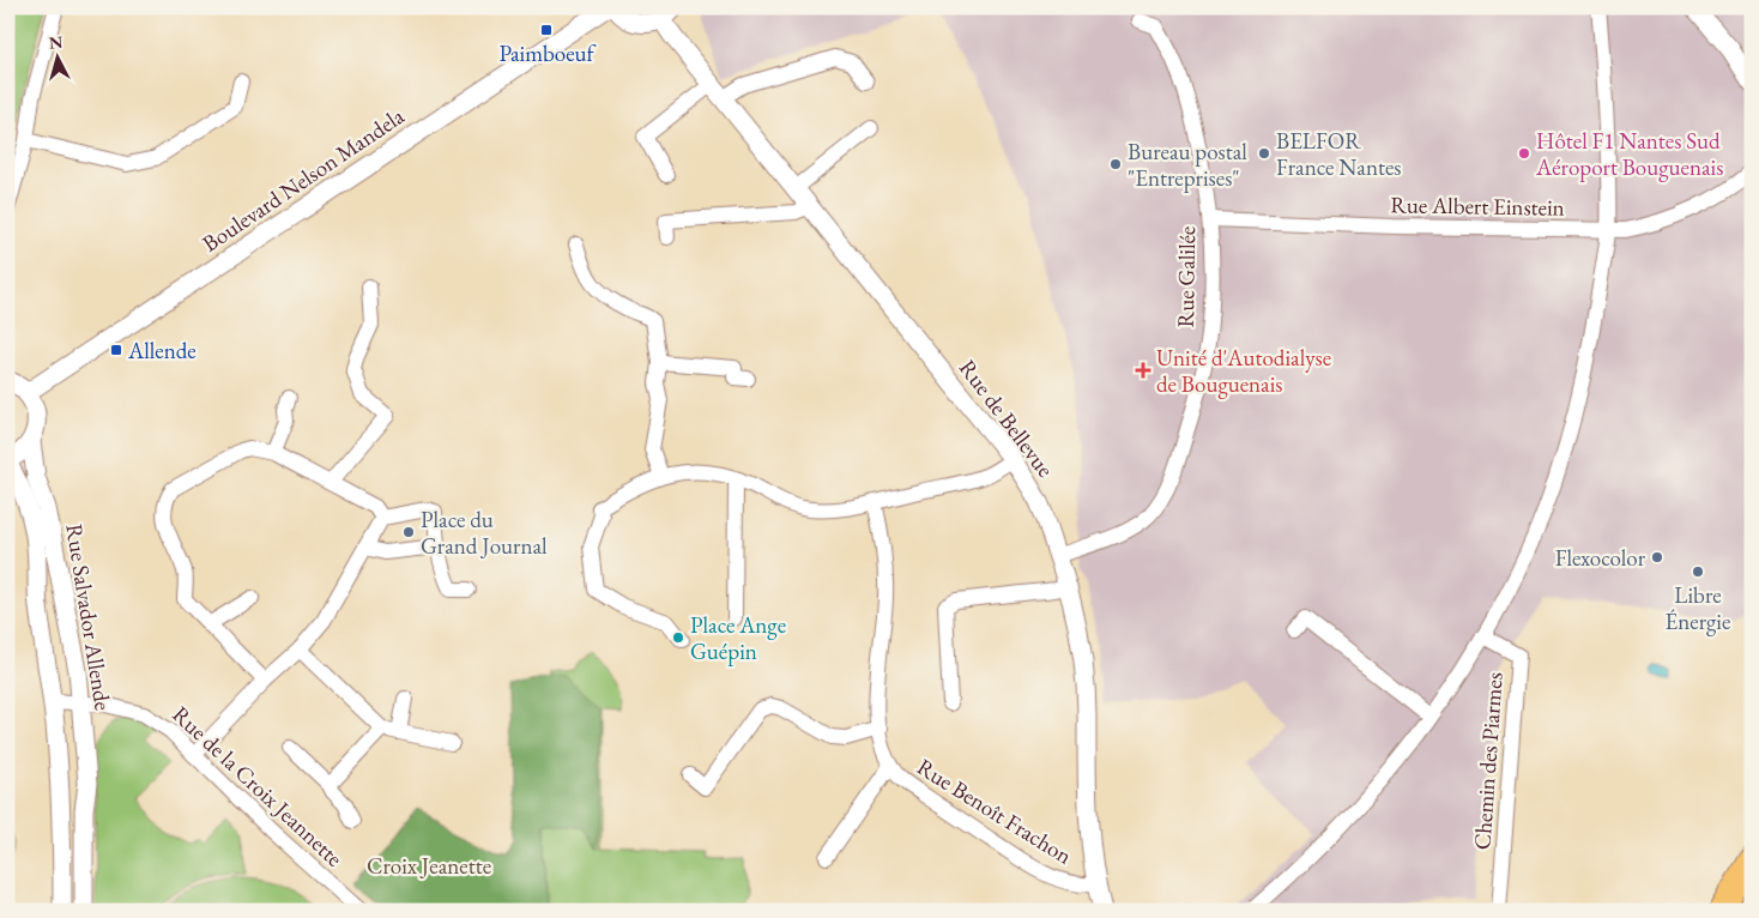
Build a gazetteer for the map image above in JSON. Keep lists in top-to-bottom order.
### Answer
{
  "streets": {
    "street": [
      "Boulevard Nelson Mandela",
      "Rue Albert Einstein",
      "Rue Galilée",
      "Rue de Bellevue",
      "Rue Salvador Allende",
      "Chemin des Piarmes",
      "Rue de la Croix Jeannette",
      "Rue Benoît Frachon"
    ]
  },
  "crossings": [
    ["Boulevard Nelson Mandela", "Rue Salvador Allende"],
    ["Rue Albert Einstein", "Rue Galilée"],
    ["Rue Galilée", "Rue de Bellevue"],
    ["Rue de Bellevue", "Rue Benoît Frachon"],
    ["Rue Salvador Allende", "Rue de la Croix Jeannette"]
  ],
  "parks": ["Croix Jeanette"],
  "places": {
    "transit": ["Paimboeuf", "Allende"],
    "other": [
      "BELFOR France Nantes",
      "Hôtel F1 Nantes Sud Aéroport Bouguenais",
      "Bureau postal \"Entreprises\"",
      "Place du Grand Journal",
      "Flexocolor",
      "Libre Énergie",
      "Place Ange Guépin"
    ],
    "health": ["Unité d'Autodialyse de Bouguenais"]
  },
  "north": "top"
}
